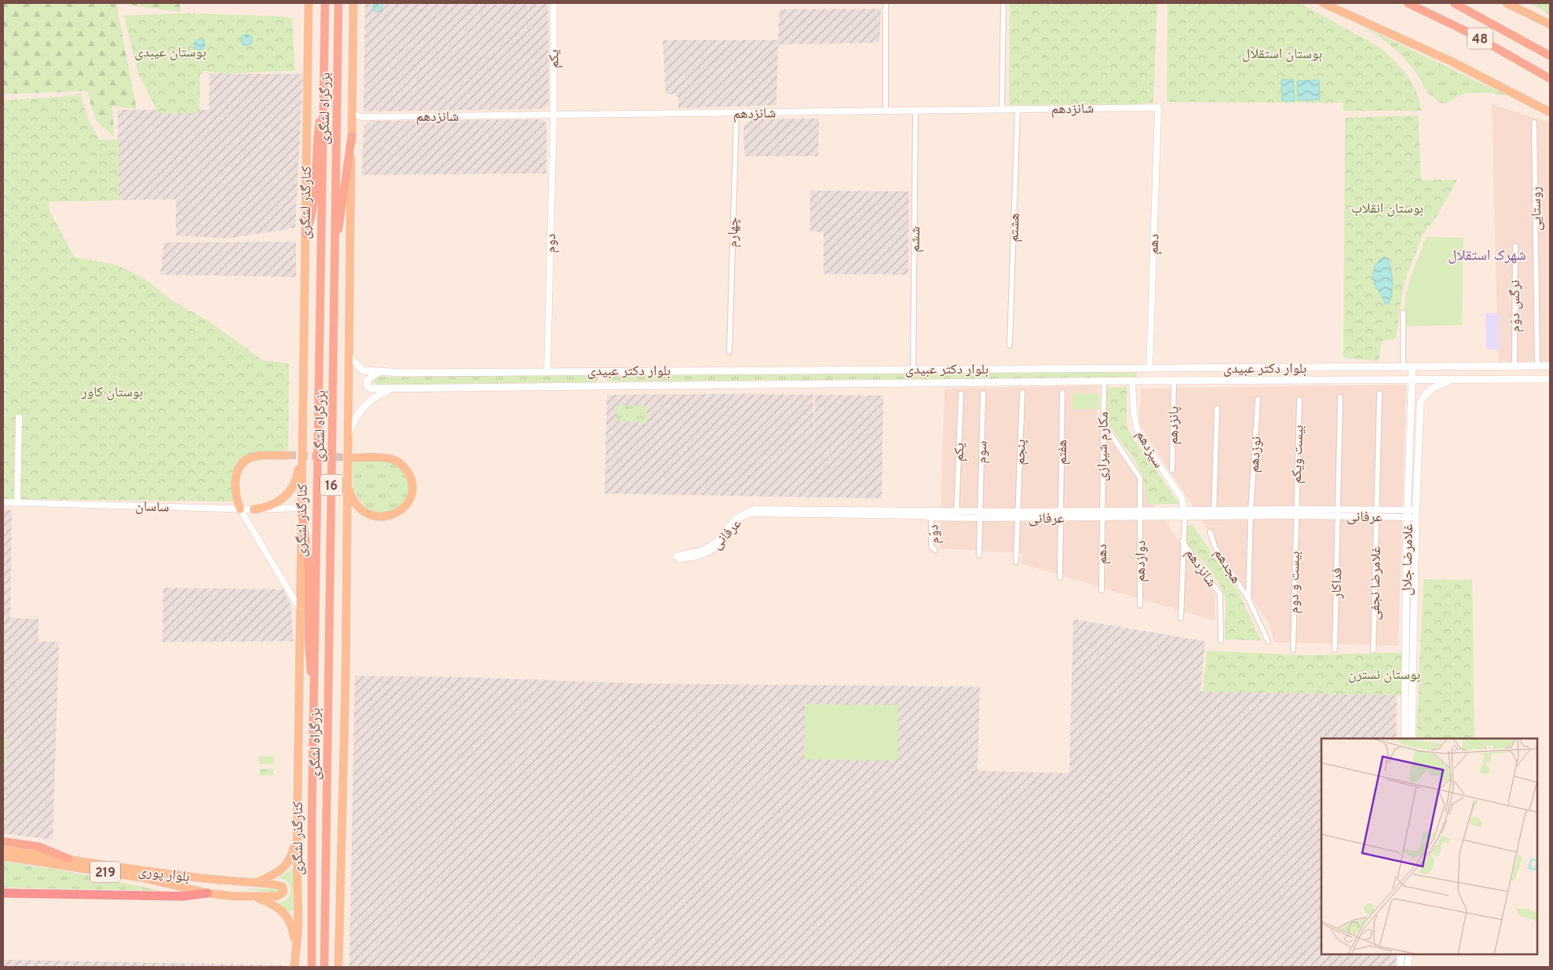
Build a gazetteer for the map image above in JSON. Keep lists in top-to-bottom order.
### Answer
{
  "streets": {
    "highway": ["48", "بزرگراه لشگری", "16"],
    "main road": [
      "کنارگذر لشگری",
      "دهم",
      "بلوار دکتر عبیدی",
      "غلامرضا جلال",
      "219",
      "بلوار پوری"
    ],
    "street": [
      "یکم",
      "شانزدهم",
      "روستایی",
      "هشتم",
      "چهارم",
      "ششم",
      "دوم",
      "نرگس دوّم",
      "پانزدهم",
      "مکارم شیرازی",
      "سیزدهم",
      "سوم",
      "پنجم",
      "هفتم",
      "نوزدهم",
      "بیست ویکم",
      "ساسان",
      "عرفانی",
      "دوّم",
      "دوازدهم",
      "هجدهم",
      "بیست و دوم",
      "فداکار",
      "غلامرضا نجفی"
    ]
  },
  "crossings": [
    ["یکم", "شانزدهم"],
    ["یکم", "دوم"],
    ["یکم", "عرفانی"],
    ["شانزدهم", "هشتم"],
    ["شانزدهم", "چهارم"],
    ["شانزدهم", "ششم"],
    ["شانزدهم", "دوم"],
    ["شانزدهم", "دهم"],
    ["کنارگذر لشگری", "ساسان"],
    ["روستایی", "بلوار دکتر عبیدی"],
    ["ششم", "بلوار دکتر عبیدی"],
    ["دوم", "بلوار دکتر عبیدی"],
    ["دهم", "بلوار دکتر عبیدی"],
    ["دهم", "مکارم شیرازی"],
    ["دهم", "عرفانی"],
    ["نرگس دوّم", "بلوار دکتر عبیدی"],
    ["بلوار دکتر عبیدی", "پانزدهم"],
    ["بلوار دکتر عبیدی", "مکارم شیرازی"],
    ["بلوار دکتر عبیدی", "سیزدهم"],
    ["بلوار دکتر عبیدی", "غلامرضا جلال"],
    ["مکارم شیرازی", "عرفانی"],
    ["مکارم شیرازی", "دوازدهم"],
    ["سیزدهم", "عرفانی"],
    ["سوم", "عرفانی"],
    ["پنجم", "عرفانی"],
    ["هفتم", "عرفانی"],
    ["نوزدهم", "عرفانی"],
    ["نوزدهم", "هجدهم"],
    ["بیست ویکم", "عرفانی"],
    ["بیست ویکم", "بیست و دوم"],
    ["عرفانی", "دوّم"],
    ["عرفانی", "غلامرضا جلال"],
    ["عرفانی", "دوازدهم"],
    ["عرفانی", "بیست و دوم"],
    ["عرفانی", "فداکار"],
    ["عرفانی", "غلامرضا نجفی"]
  ],
  "districts": ["شهرک استقلال"],
  "parks": [
    "بوستان عیبدی",
    "بوستان استقلال",
    "بوستان انقلاب",
    "بوستان کاور",
    "بوستان نسترن"
  ]
}
